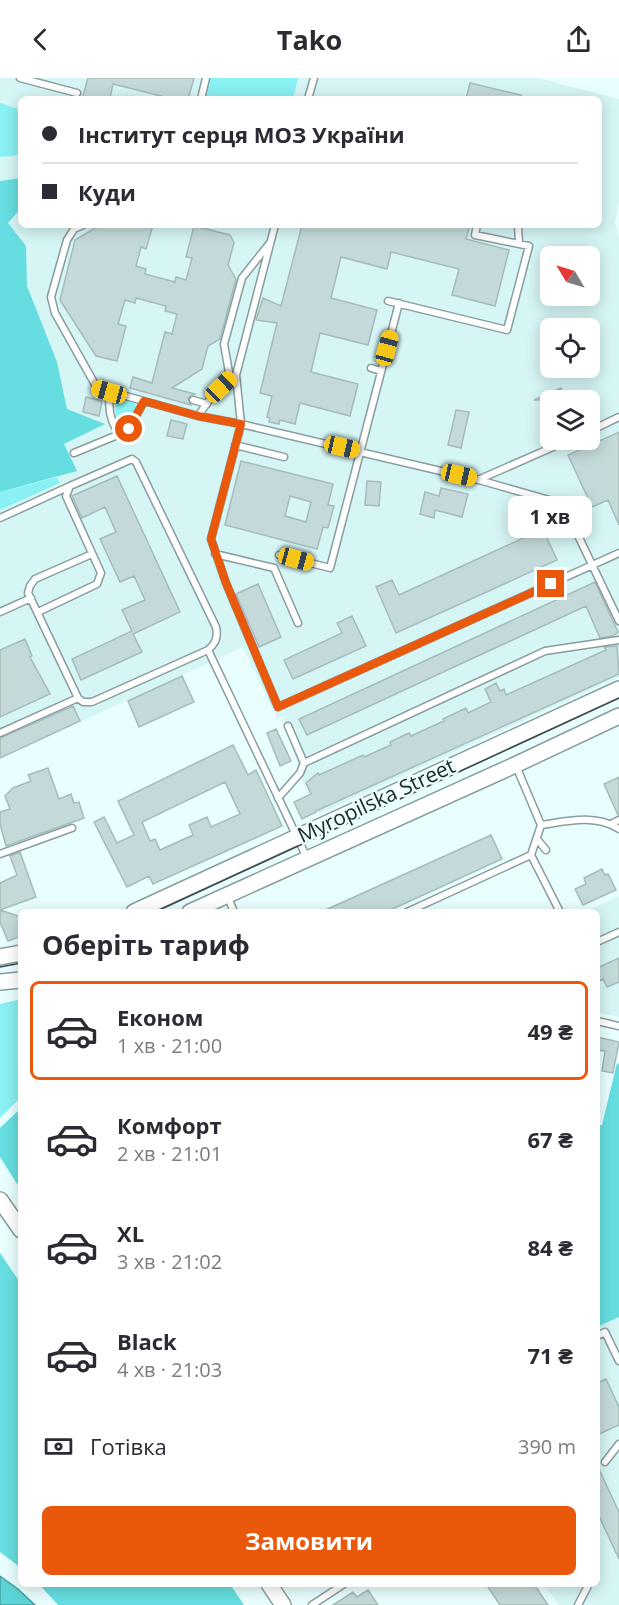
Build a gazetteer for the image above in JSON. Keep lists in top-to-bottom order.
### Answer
{
  "streets": {
    "street": ["Myropilska Street"]
  },
  "north": "top left",
  "page": {
    "header": "Tako",
    "banner": ["Інститут серця МОЗ України", "Куди"],
    "bubble": "1 хв",
    "heading": "Оберіть тариф",
    "list": [
      {
        "name": "Економ",
        "note": "1 хв · 21:00",
        "value": "49 ₴"
      },
      {
        "name": "Комфорт",
        "note": "2 хв · 21:01",
        "value": "67 ₴"
      },
      {
        "name": "XL",
        "note": "3 хв · 21:02",
        "value": "84 ₴"
      },
      {
        "name": "Black",
        "note": "4 хв · 21:03",
        "value": "71 ₴"
      }
    ],
    "pay": ["Готівка", "390 m"],
    "buttons": "Замовити"
  }
}
